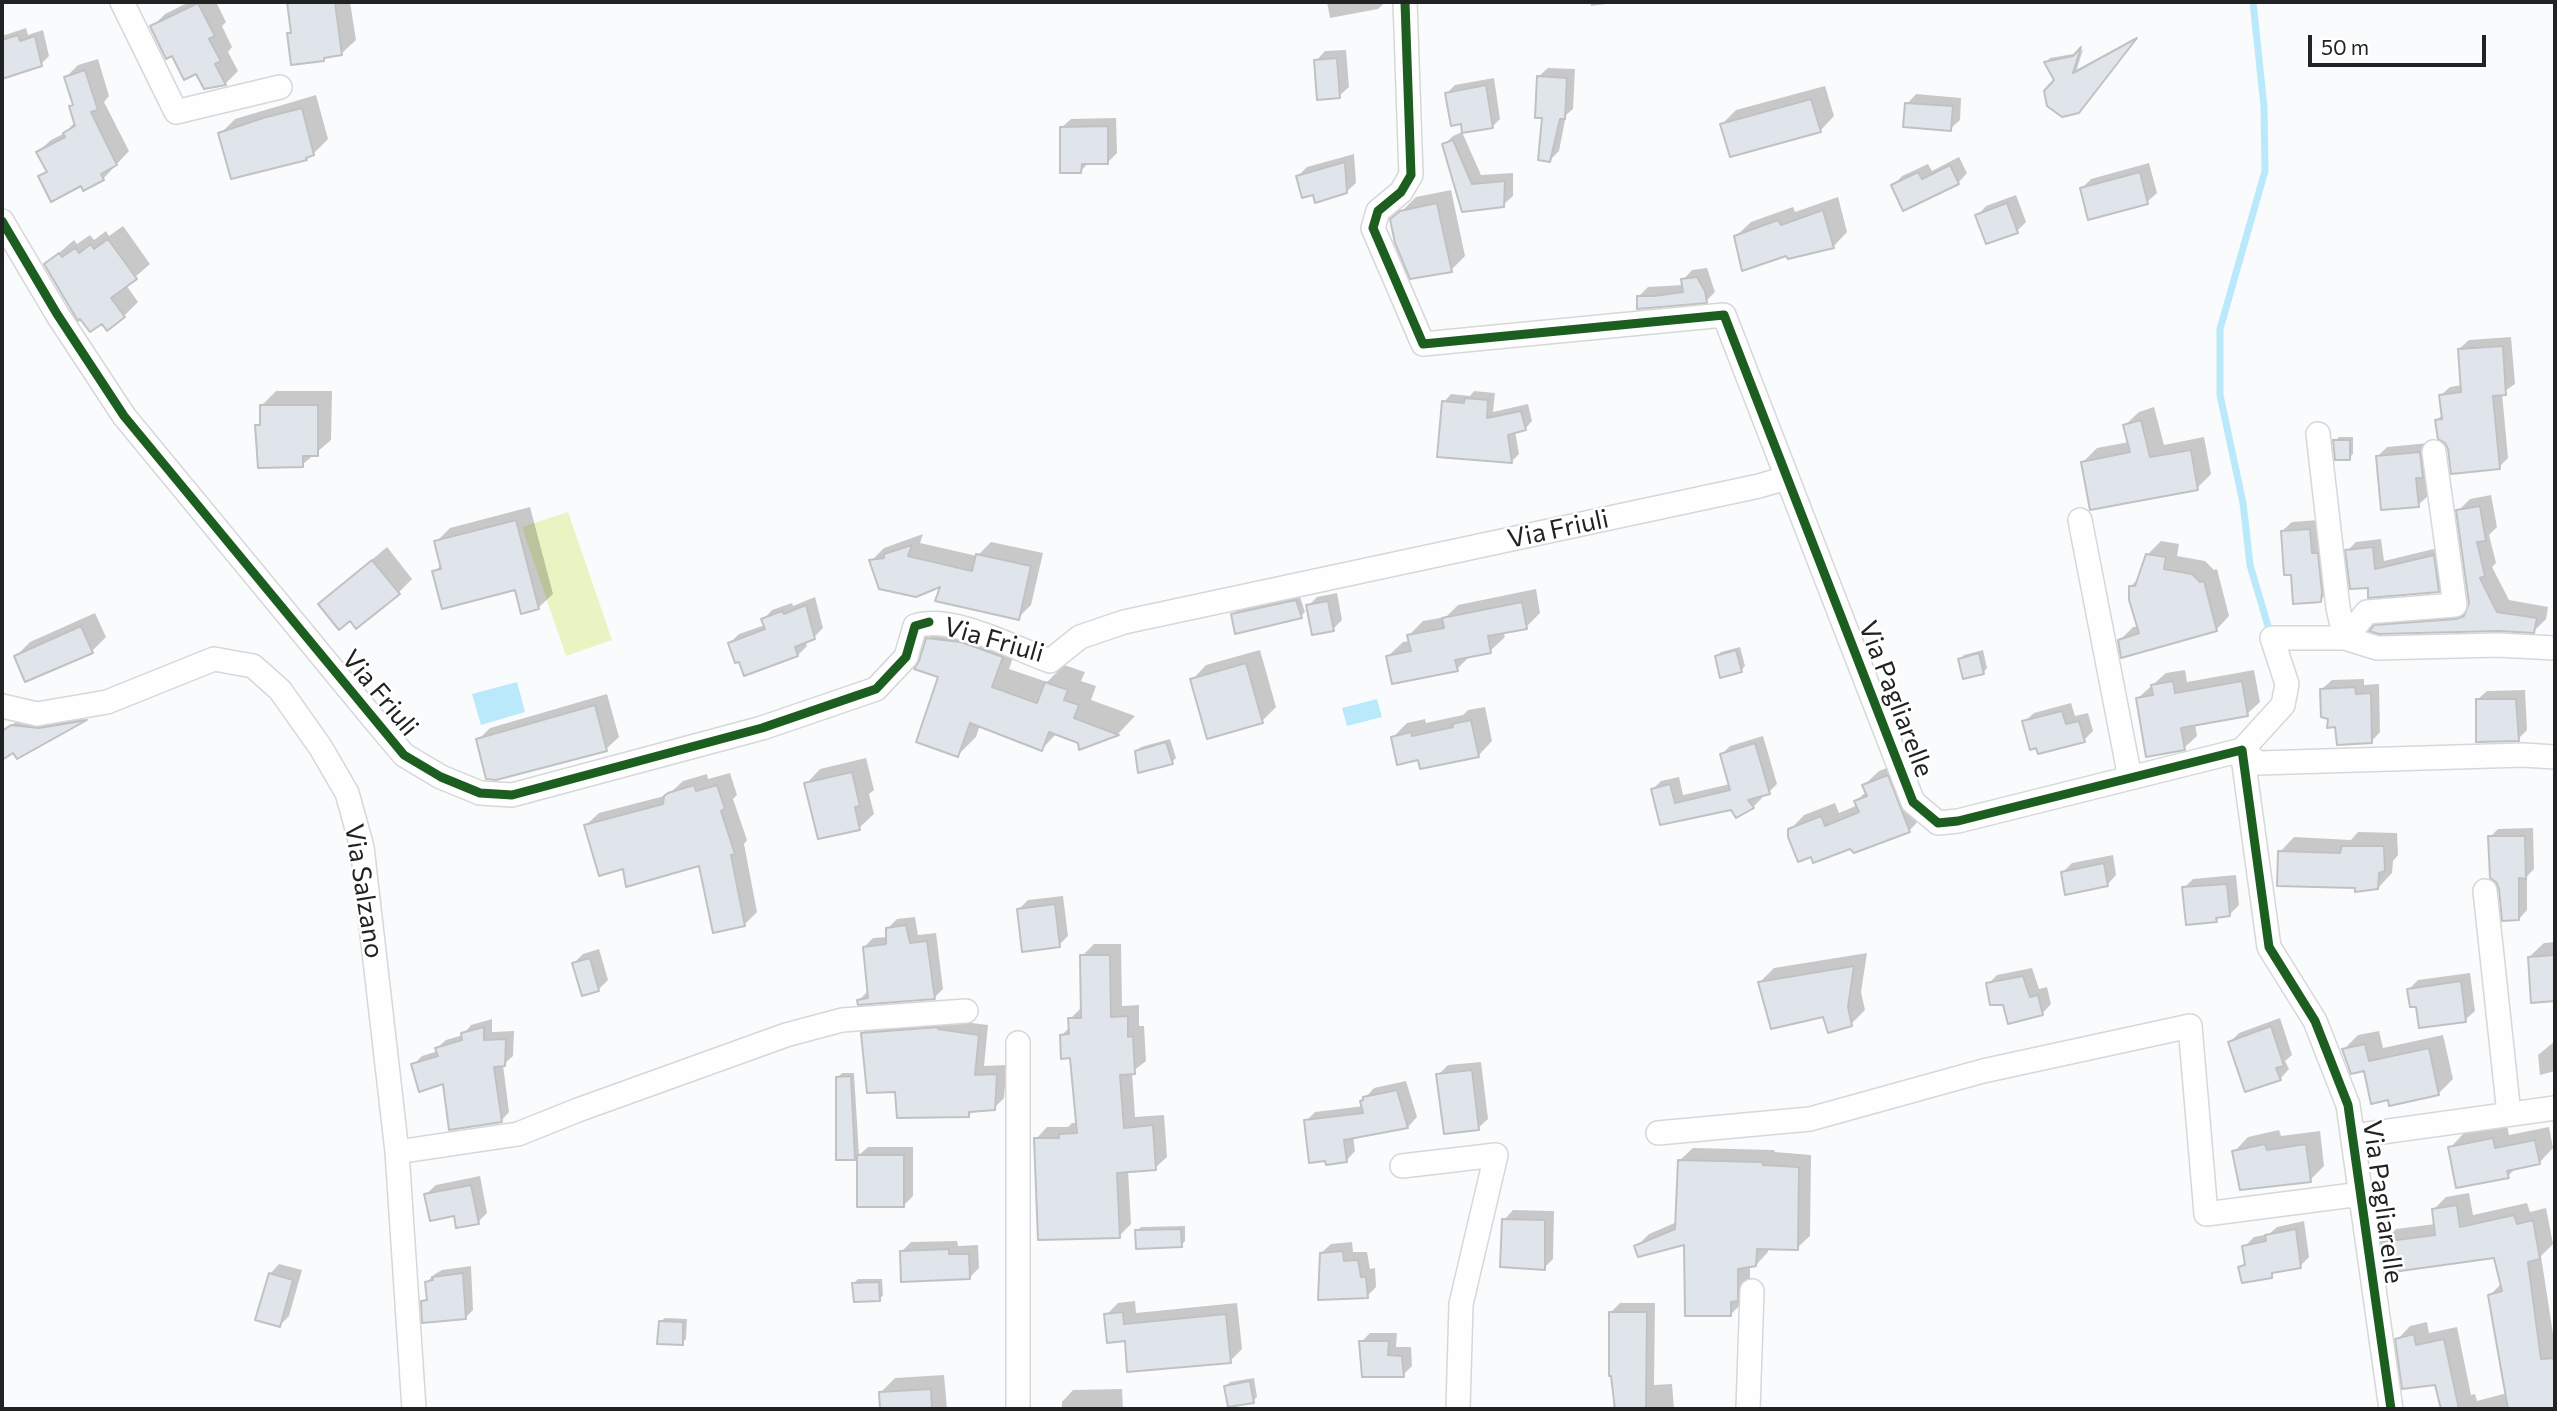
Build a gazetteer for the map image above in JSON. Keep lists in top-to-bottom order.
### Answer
{
  "streets": {
    "street": ["Via Friuli", "Via Pagliarelle", "Via Salzano"]
  },
  "crossings": [
    ["Via Friuli", "Via Pagliarelle"]
  ],
  "scale_bar": "50 m"
}
